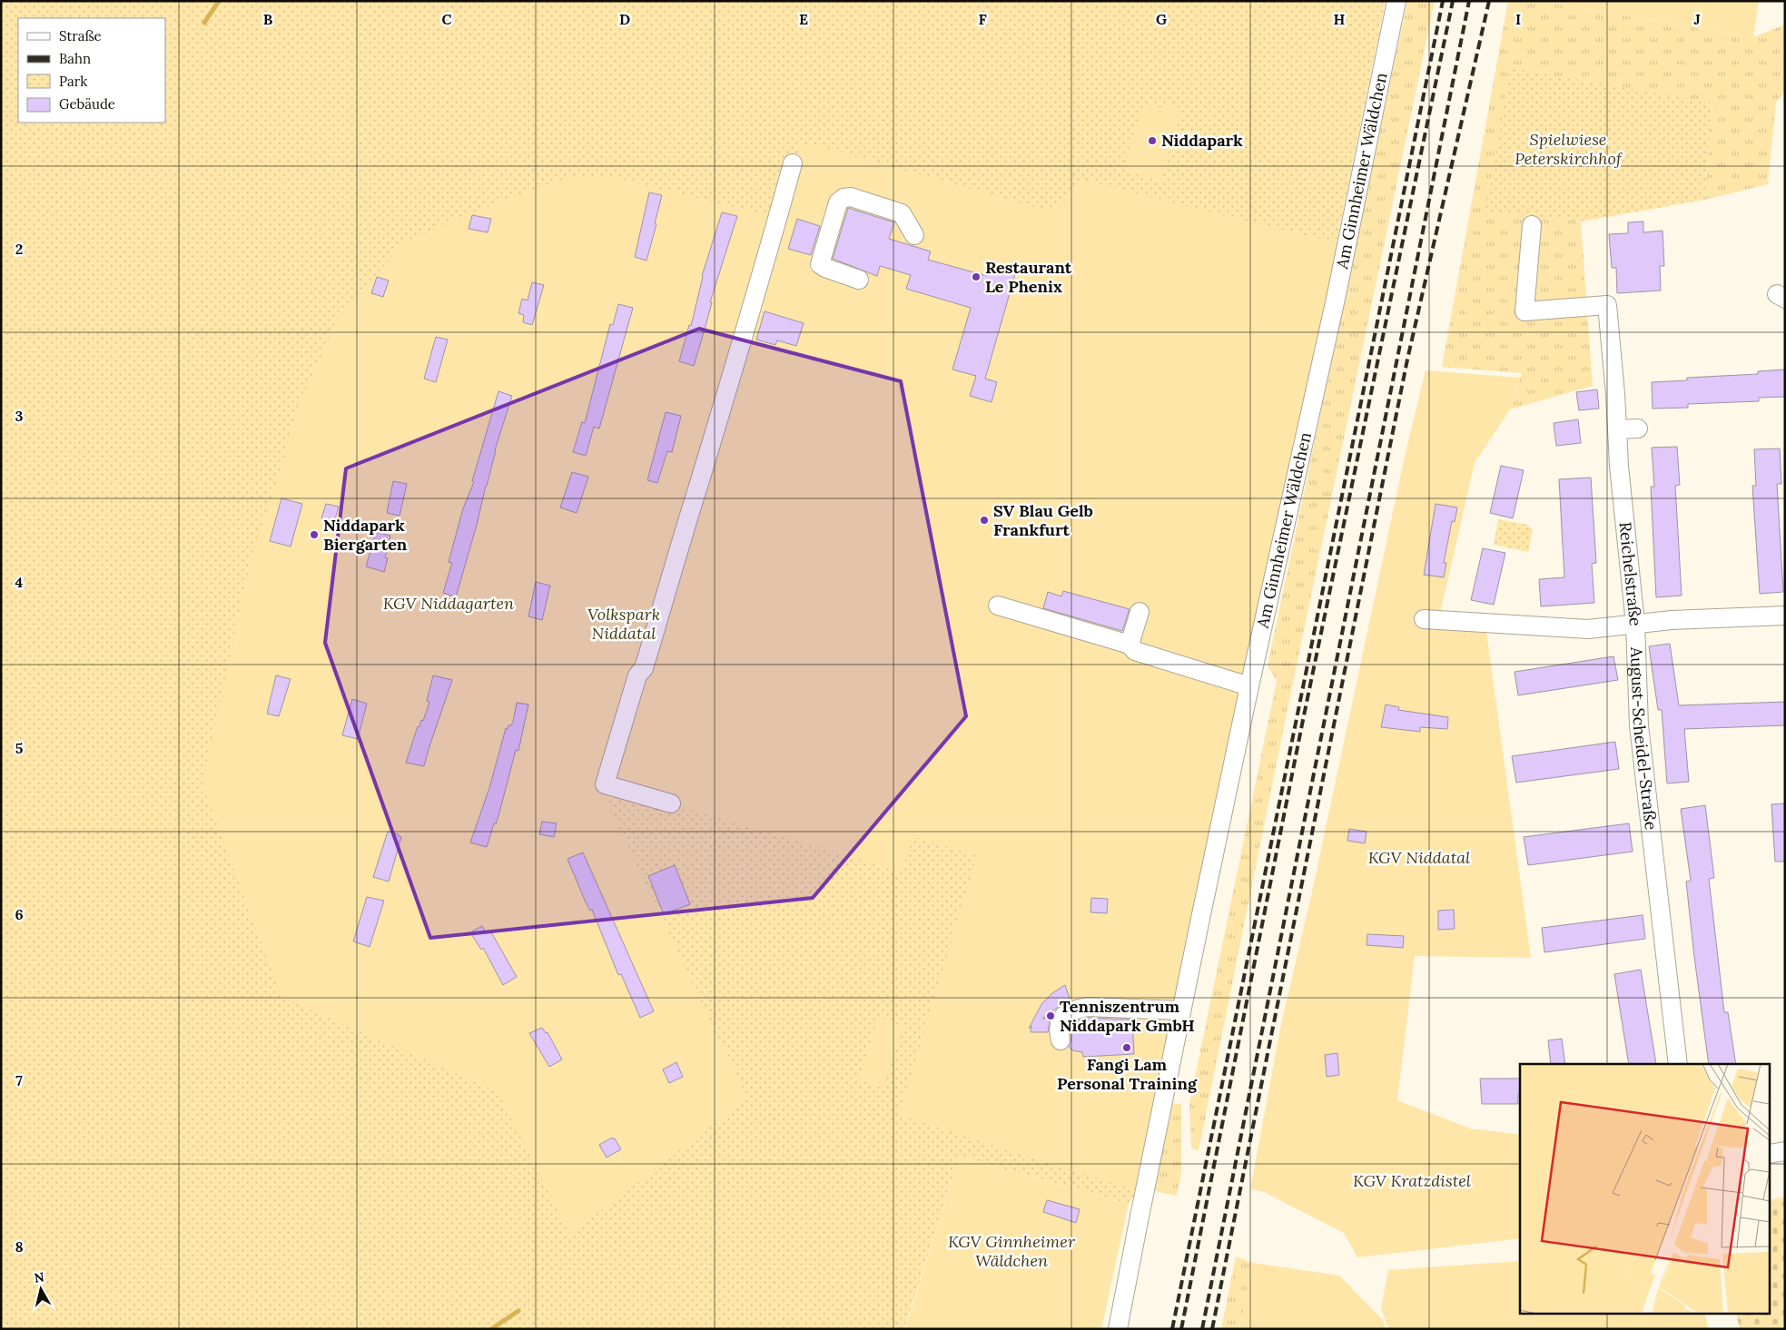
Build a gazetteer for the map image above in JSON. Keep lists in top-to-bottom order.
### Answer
{
  "streets": {
    "street": ["Am Ginnheimer Wäldchen", "Reichelstraße", "August-Scheidel-Straße"]
  },
  "crossings": [
    ["Reichelstraße", "August-Scheidel-Straße"]
  ],
  "parks": [
    "Spielwiese Peterskirchhof",
    "KGV Niddagarten",
    "Volkspark Niddatal",
    "KGV Niddatal",
    "KGV Kratzdistel",
    "KGV Ginnheimer Wäldchen"
  ],
  "places": [
    "Niddapark",
    "Restaurant Le Phenix",
    "SV Blau Gelb Frankfurt",
    "Niddapark Biergarten",
    "Tenniszentrum Niddapark GmbH",
    "Fangi Lam Personal Training"
  ],
  "legend": [
    "Straße",
    "Bahn",
    "Park",
    "Gebäude"
  ],
  "north": "top",
  "grid": {
    "columns": [
      "B",
      "C",
      "D",
      "E",
      "F",
      "G",
      "H",
      "I",
      "J"
    ],
    "rows": [
      "2",
      "3",
      "4",
      "5",
      "6",
      "7",
      "8"
    ]
  }
}
